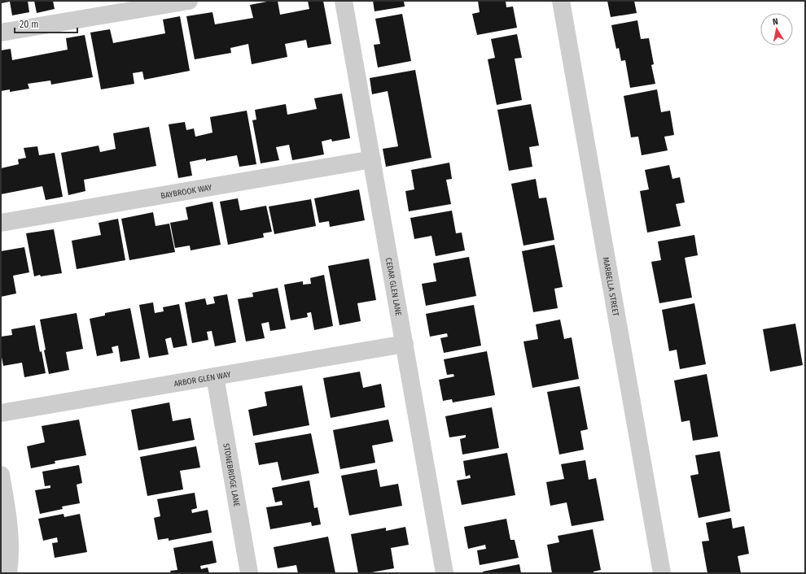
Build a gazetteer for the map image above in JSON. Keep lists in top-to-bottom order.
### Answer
{
  "streets": {
    "street": [
      "BAYBROOK WAY",
      "CEDAR GLEN LANE",
      "MARBELLA STREET",
      "ARBOR GLEN WAY",
      "STONEBRIDGE LANE"
    ]
  },
  "crossings": [
    ["BAYBROOK WAY", "CEDAR GLEN LANE"],
    ["CEDAR GLEN LANE", "ARBOR GLEN WAY"],
    ["ARBOR GLEN WAY", "STONEBRIDGE LANE"]
  ],
  "scale_bar": "20 m",
  "north": "top"
}
